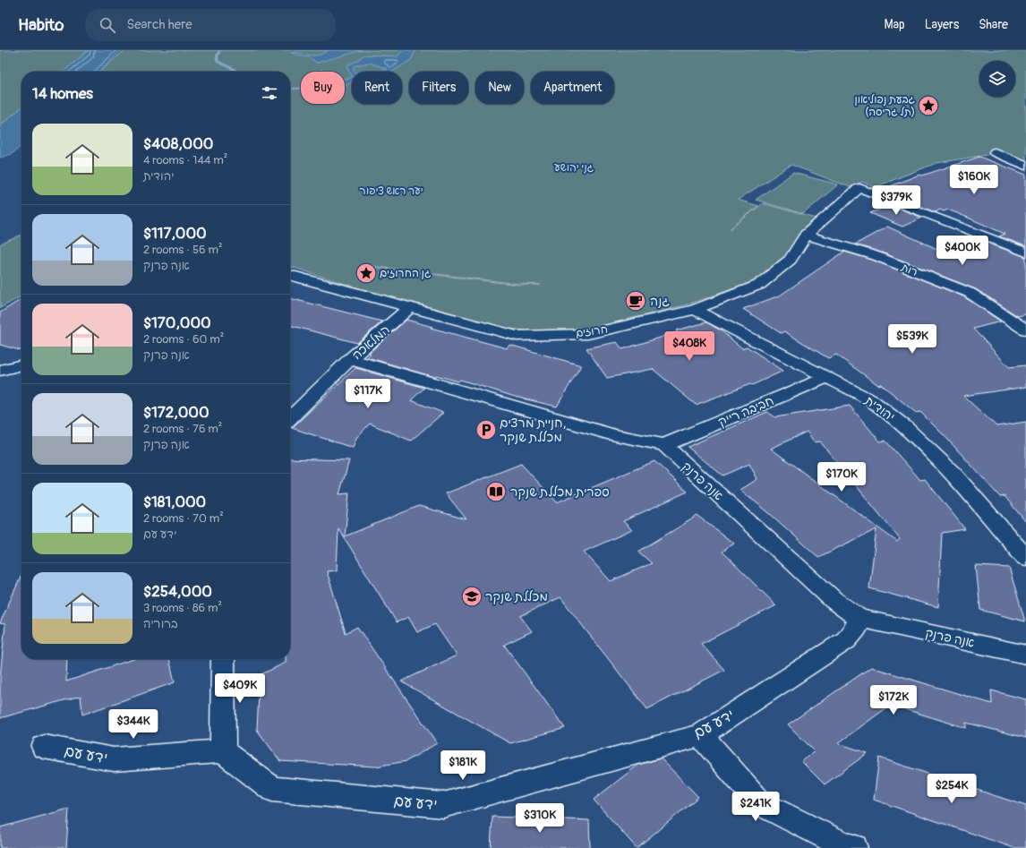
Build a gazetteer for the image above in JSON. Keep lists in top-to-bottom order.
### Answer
{
  "streets": {
    "street": [
      "רות",
      "חרוזים",
      "המלאכה",
      "יהודית",
      "חביבה רייק",
      "אנה פרנק",
      "ידע עם"
    ]
  },
  "crossings": [
    ["רות", "חרוזים"],
    ["חרוזים", "המלאכה"],
    ["חרוזים", "יהודית"],
    ["יהודית", "חביבה רייק"],
    ["חביבה רייק", "אנה פרנק"],
    ["אנה פרנק", "ידע עם"]
  ],
  "parks": ["גני יהושע", "יער ראש ציפור"],
  "places": {
    "place": ["גבעת נפוליאון (תל גריסה)", "גן החרוזים"],
    "cafe": ["גנה"],
    "parking": ["חניית מרצים, מכללת שנקר"],
    "library": ["ספרית מכללת שנקר"],
    "school or university": ["מכללת שנקר"]
  },
  "page": {
    "header": "Habito",
    "search": "Search here",
    "nav": ["Map", "Layers", "Share"],
    "chip": [
      "Buy",
      "Rent",
      "Filters",
      "New",
      "Apartment"
    ],
    "heading": "14 homes",
    "list": [
      {
        "name": "$408,000",
        "note": "4 rooms · 144 m² · יהודית"
      },
      {
        "name": "$117,000",
        "note": "2 rooms · 56 m² · אנה פרנק"
      },
      {
        "name": "$170,000",
        "note": "2 rooms · 60 m² · אנה פרנק"
      },
      {
        "name": "$172,000",
        "note": "2 rooms · 76 m² · אנה פרנק"
      },
      {
        "name": "$181,000",
        "note": "2 rooms · 70 m² · ידע עם"
      },
      {
        "name": "$254,000",
        "note": "3 rooms · 86 m² · ברוריה"
      }
    ],
    "price": [
      "$160K",
      "$379K",
      "$400K",
      "$539K",
      "$408K",
      "$117K",
      "$170K",
      "$409K",
      "$172K",
      "$344K",
      "$181K",
      "$254K",
      "$241K",
      "$310K"
    ]
  }
}
